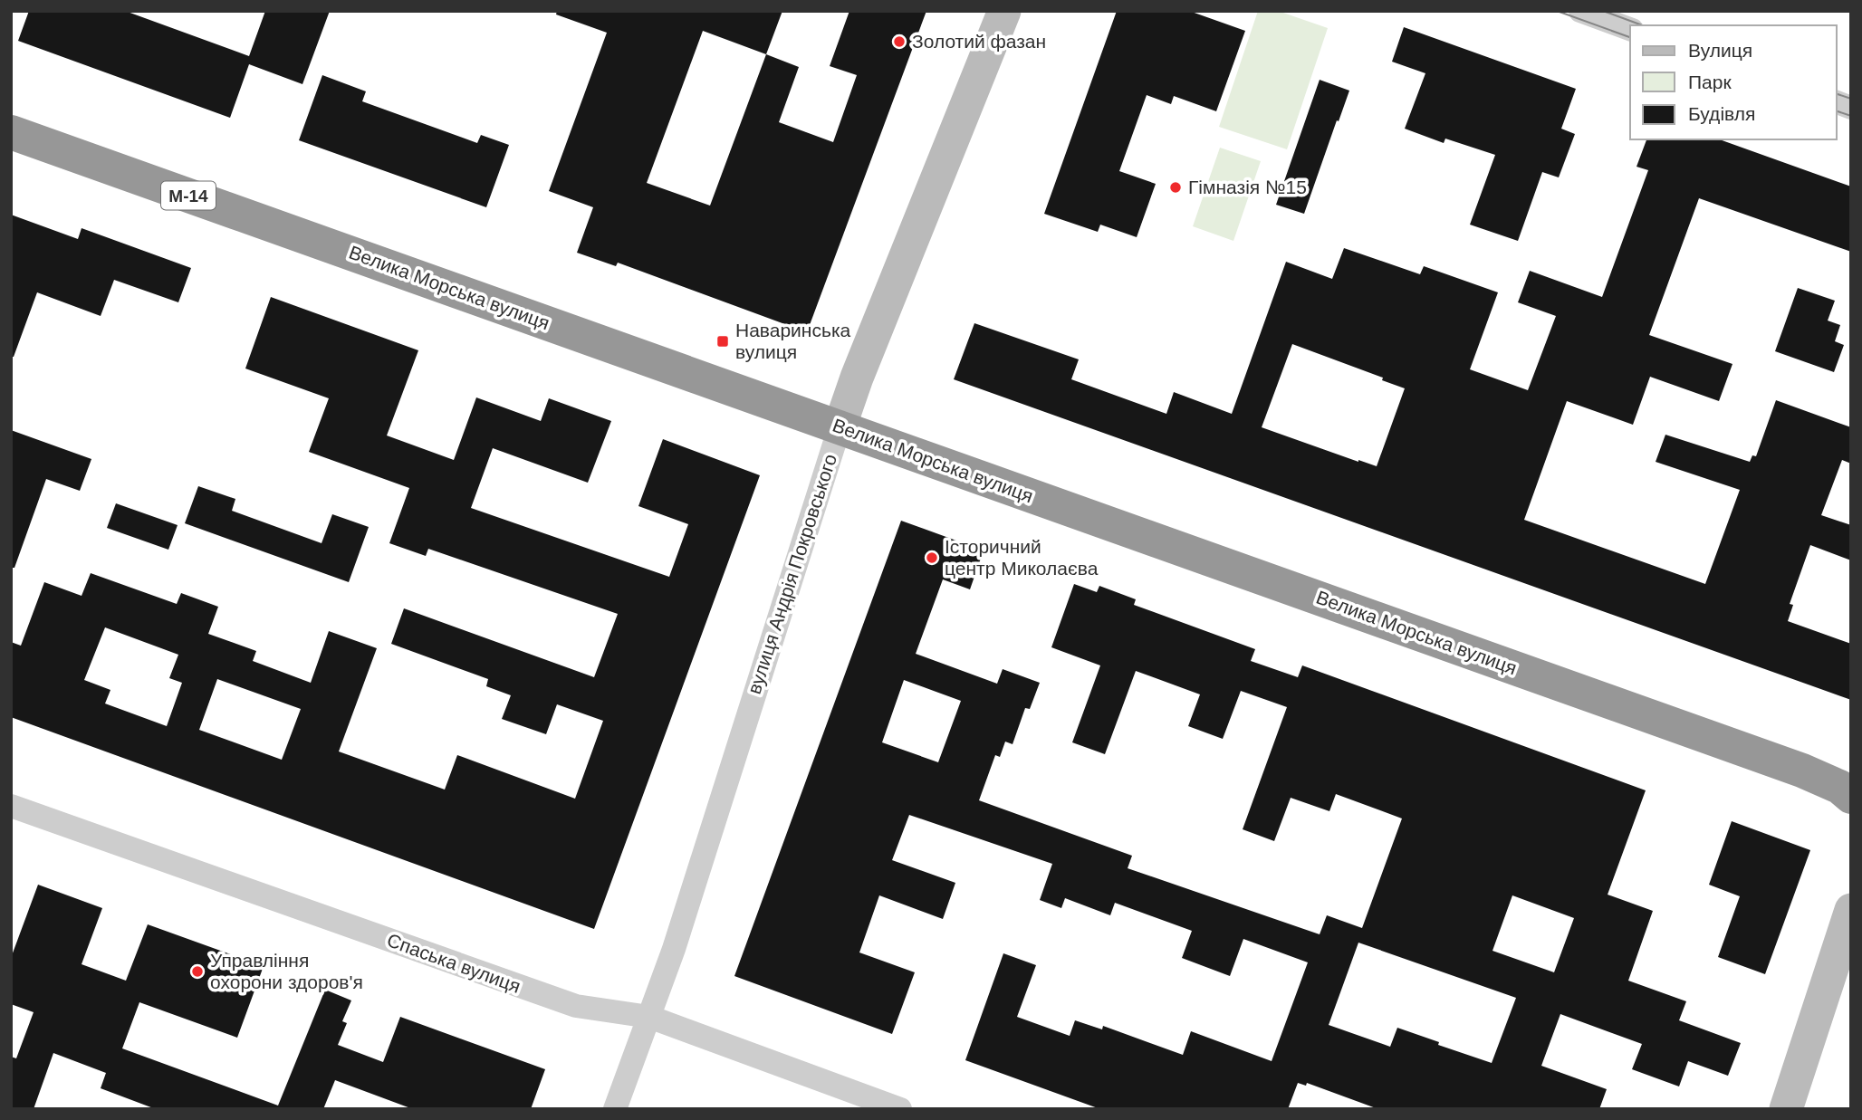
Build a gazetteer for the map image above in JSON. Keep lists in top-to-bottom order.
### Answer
{
  "streets": {
    "highway": ["М-14", "Велика Морська вулиця"],
    "street": ["вулиця Андрія Покровського", "Спаська вулиця"]
  },
  "crossings": [
    ["Велика Морська вулиця", "вулиця Андрія Покровського"],
    ["вулиця Андрія Покровського", "Спаська вулиця"]
  ],
  "places": {
    "other": [
      "Золотий фазан",
      "Гімназія №15",
      "Історичний центр Миколаєва",
      "Управління охорони здоров'я"
    ],
    "transit": ["Наваринська вулиця"]
  },
  "legend": ["Вулиця", "Парк", "Будівля"]
}
